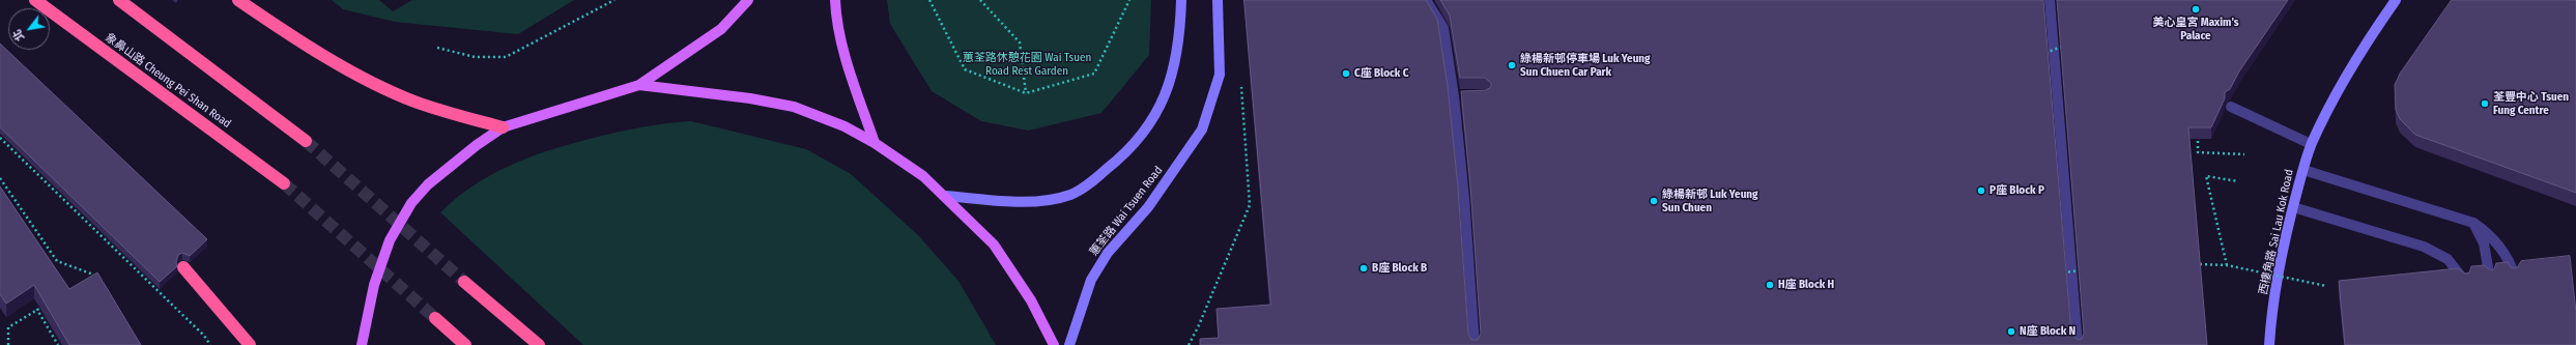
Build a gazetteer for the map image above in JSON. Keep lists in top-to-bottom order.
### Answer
{
  "streets": {
    "highway": ["象鼻山路 Cheung Pei Shan Road"],
    "main road": ["蕙荃路 Wai Tsuen Road", "西樓角路 Sai Lau Kok Road"]
  },
  "parks": ["蕙荃路休憩花園 Wai Tsuen Road Rest Garden"],
  "places": [
    "美心皇宮 Maxim's Palace",
    "綠楊新邨停車場 Luk Yeung Sun Chuen Car Park",
    "C座 Block C",
    "荃豐中心 Tsuen Fung Centre",
    "P座 Block P",
    "綠楊新邨 Luk Yeung Sun Chuen",
    "B座 Block B",
    "H座 Block H",
    "N座 Block N"
  ],
  "north": "bottom left"
}
